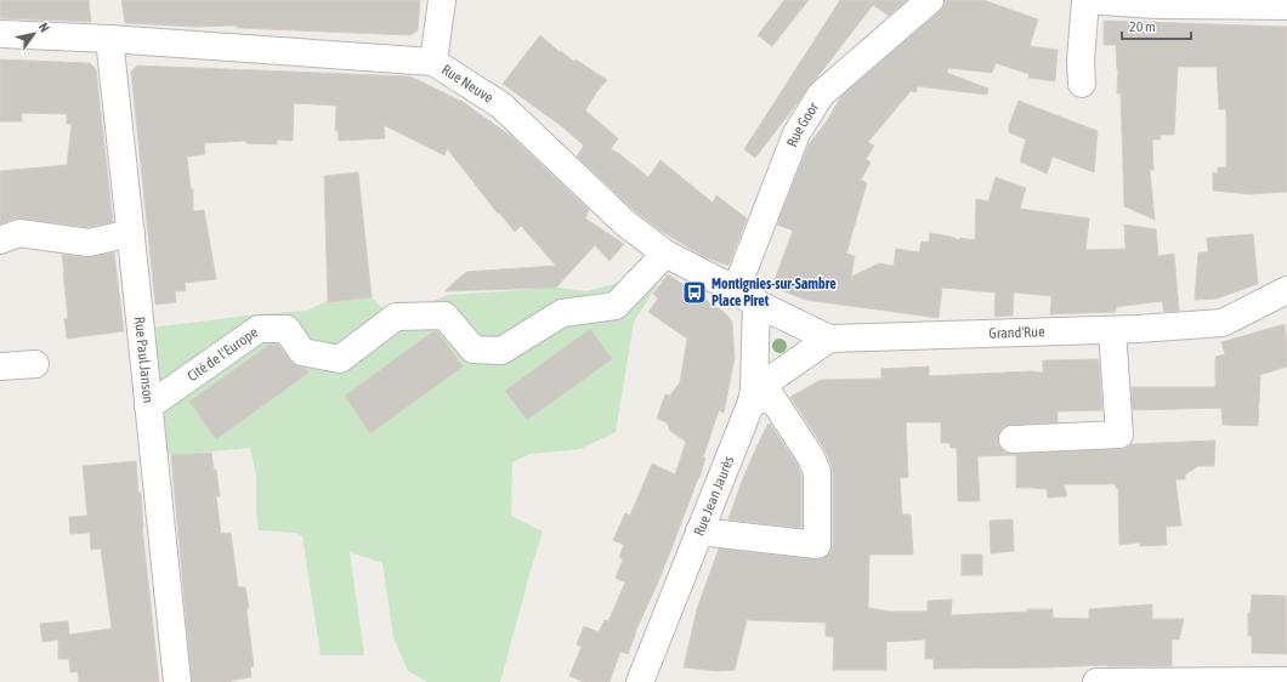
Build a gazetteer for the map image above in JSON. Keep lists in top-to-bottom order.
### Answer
{
  "streets": {
    "street": [
      "Rue Neuve",
      "Rue Goor",
      "Grand'Rue",
      "Cité de l'Europe",
      "Rue Paul Janson",
      "Rue Jean Jaurès"
    ]
  },
  "crossings": [
    ["Rue Neuve", "Rue Goor"],
    ["Rue Neuve", "Grand'Rue"],
    ["Rue Neuve", "Cité de l'Europe"],
    ["Rue Neuve", "Rue Paul Janson"],
    ["Rue Neuve", "Rue Jean Jaurès"],
    ["Rue Goor", "Rue Jean Jaurès"],
    ["Cité de l'Europe", "Rue Paul Janson"]
  ],
  "places": {
    "bus stop": ["Montignies-sur-Sambre Place Piret"]
  },
  "scale_bar": "20 m",
  "north": "top right"
}
